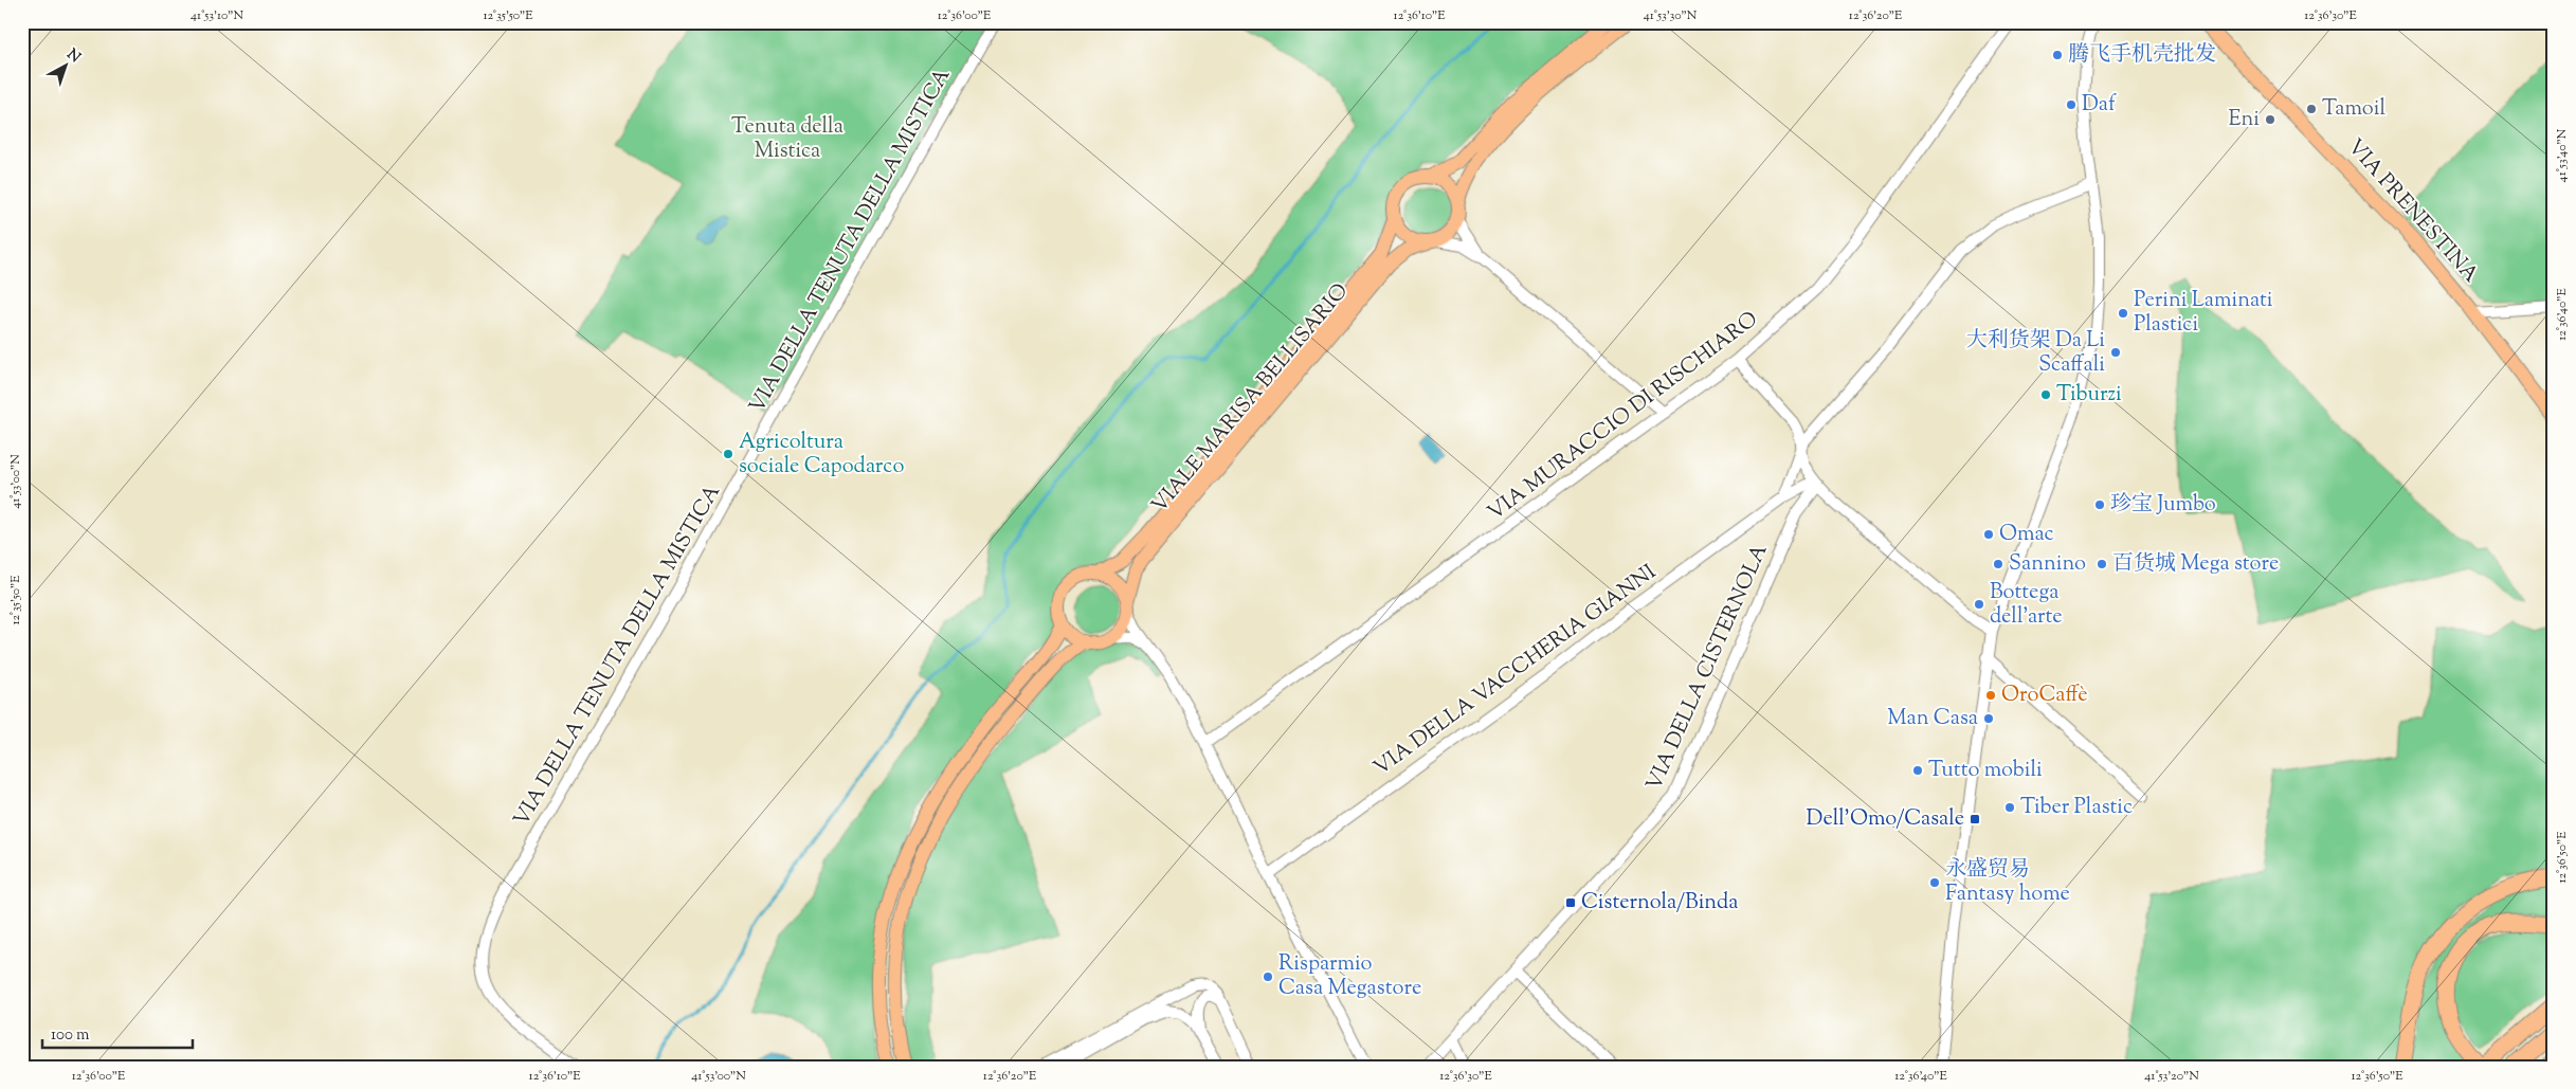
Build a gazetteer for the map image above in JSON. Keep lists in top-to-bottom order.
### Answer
{
  "streets": {
    "main road": ["VIA PRENESTINA", "VIALE MARISA BELLISARIO"],
    "street": [
      "VIA DELLA TENUTA DELLA MISTICA",
      "VIA MURACCIO DI RISCHIARO",
      "VIA DELLA CISTERNOLA",
      "VIA DELLA VACCHERIA GIANNI"
    ]
  },
  "crossings": [
    ["VIA DELLA CISTERNOLA", "VIA DELLA VACCHERIA GIANNI"]
  ],
  "parks": ["Tenuta della Mistica"],
  "places": {
    "other": [
      "腾飞手机壳批发",
      "Daf",
      "Tamoil",
      "Eni",
      "Perini Laminati Plastici",
      "大利货架 Da Li Scaffali",
      "Tiburzi",
      "Agricoltura sociale Capodarco",
      "珍宝 Jumbo",
      "Omac",
      "Sannino",
      "百货城 Mega store",
      "Bottega dell'arte",
      "OroCaffè",
      "Man Casa",
      "Tutto mobili",
      "Tiber Plastic",
      "永盛贸易 Fantasy home",
      "Risparmio Casa Megastore"
    ],
    "transit": ["Dell'Omo/Casale", "Cisternola/Binda"]
  },
  "scale_bar": "100 m",
  "north": "top right",
  "coordinates": [
    "41°53'10\"N",
    "12°35'50\"E",
    "12°36'00\"E",
    "12°36'10\"E",
    "41°53'30\"N",
    "12°36'20\"E",
    "12°36'30\"E",
    "41°53'40\"N",
    "12°36'40\"E",
    "41°53'00\"N",
    "12°36'50\"E",
    "41°53'20\"N"
  ]
}
